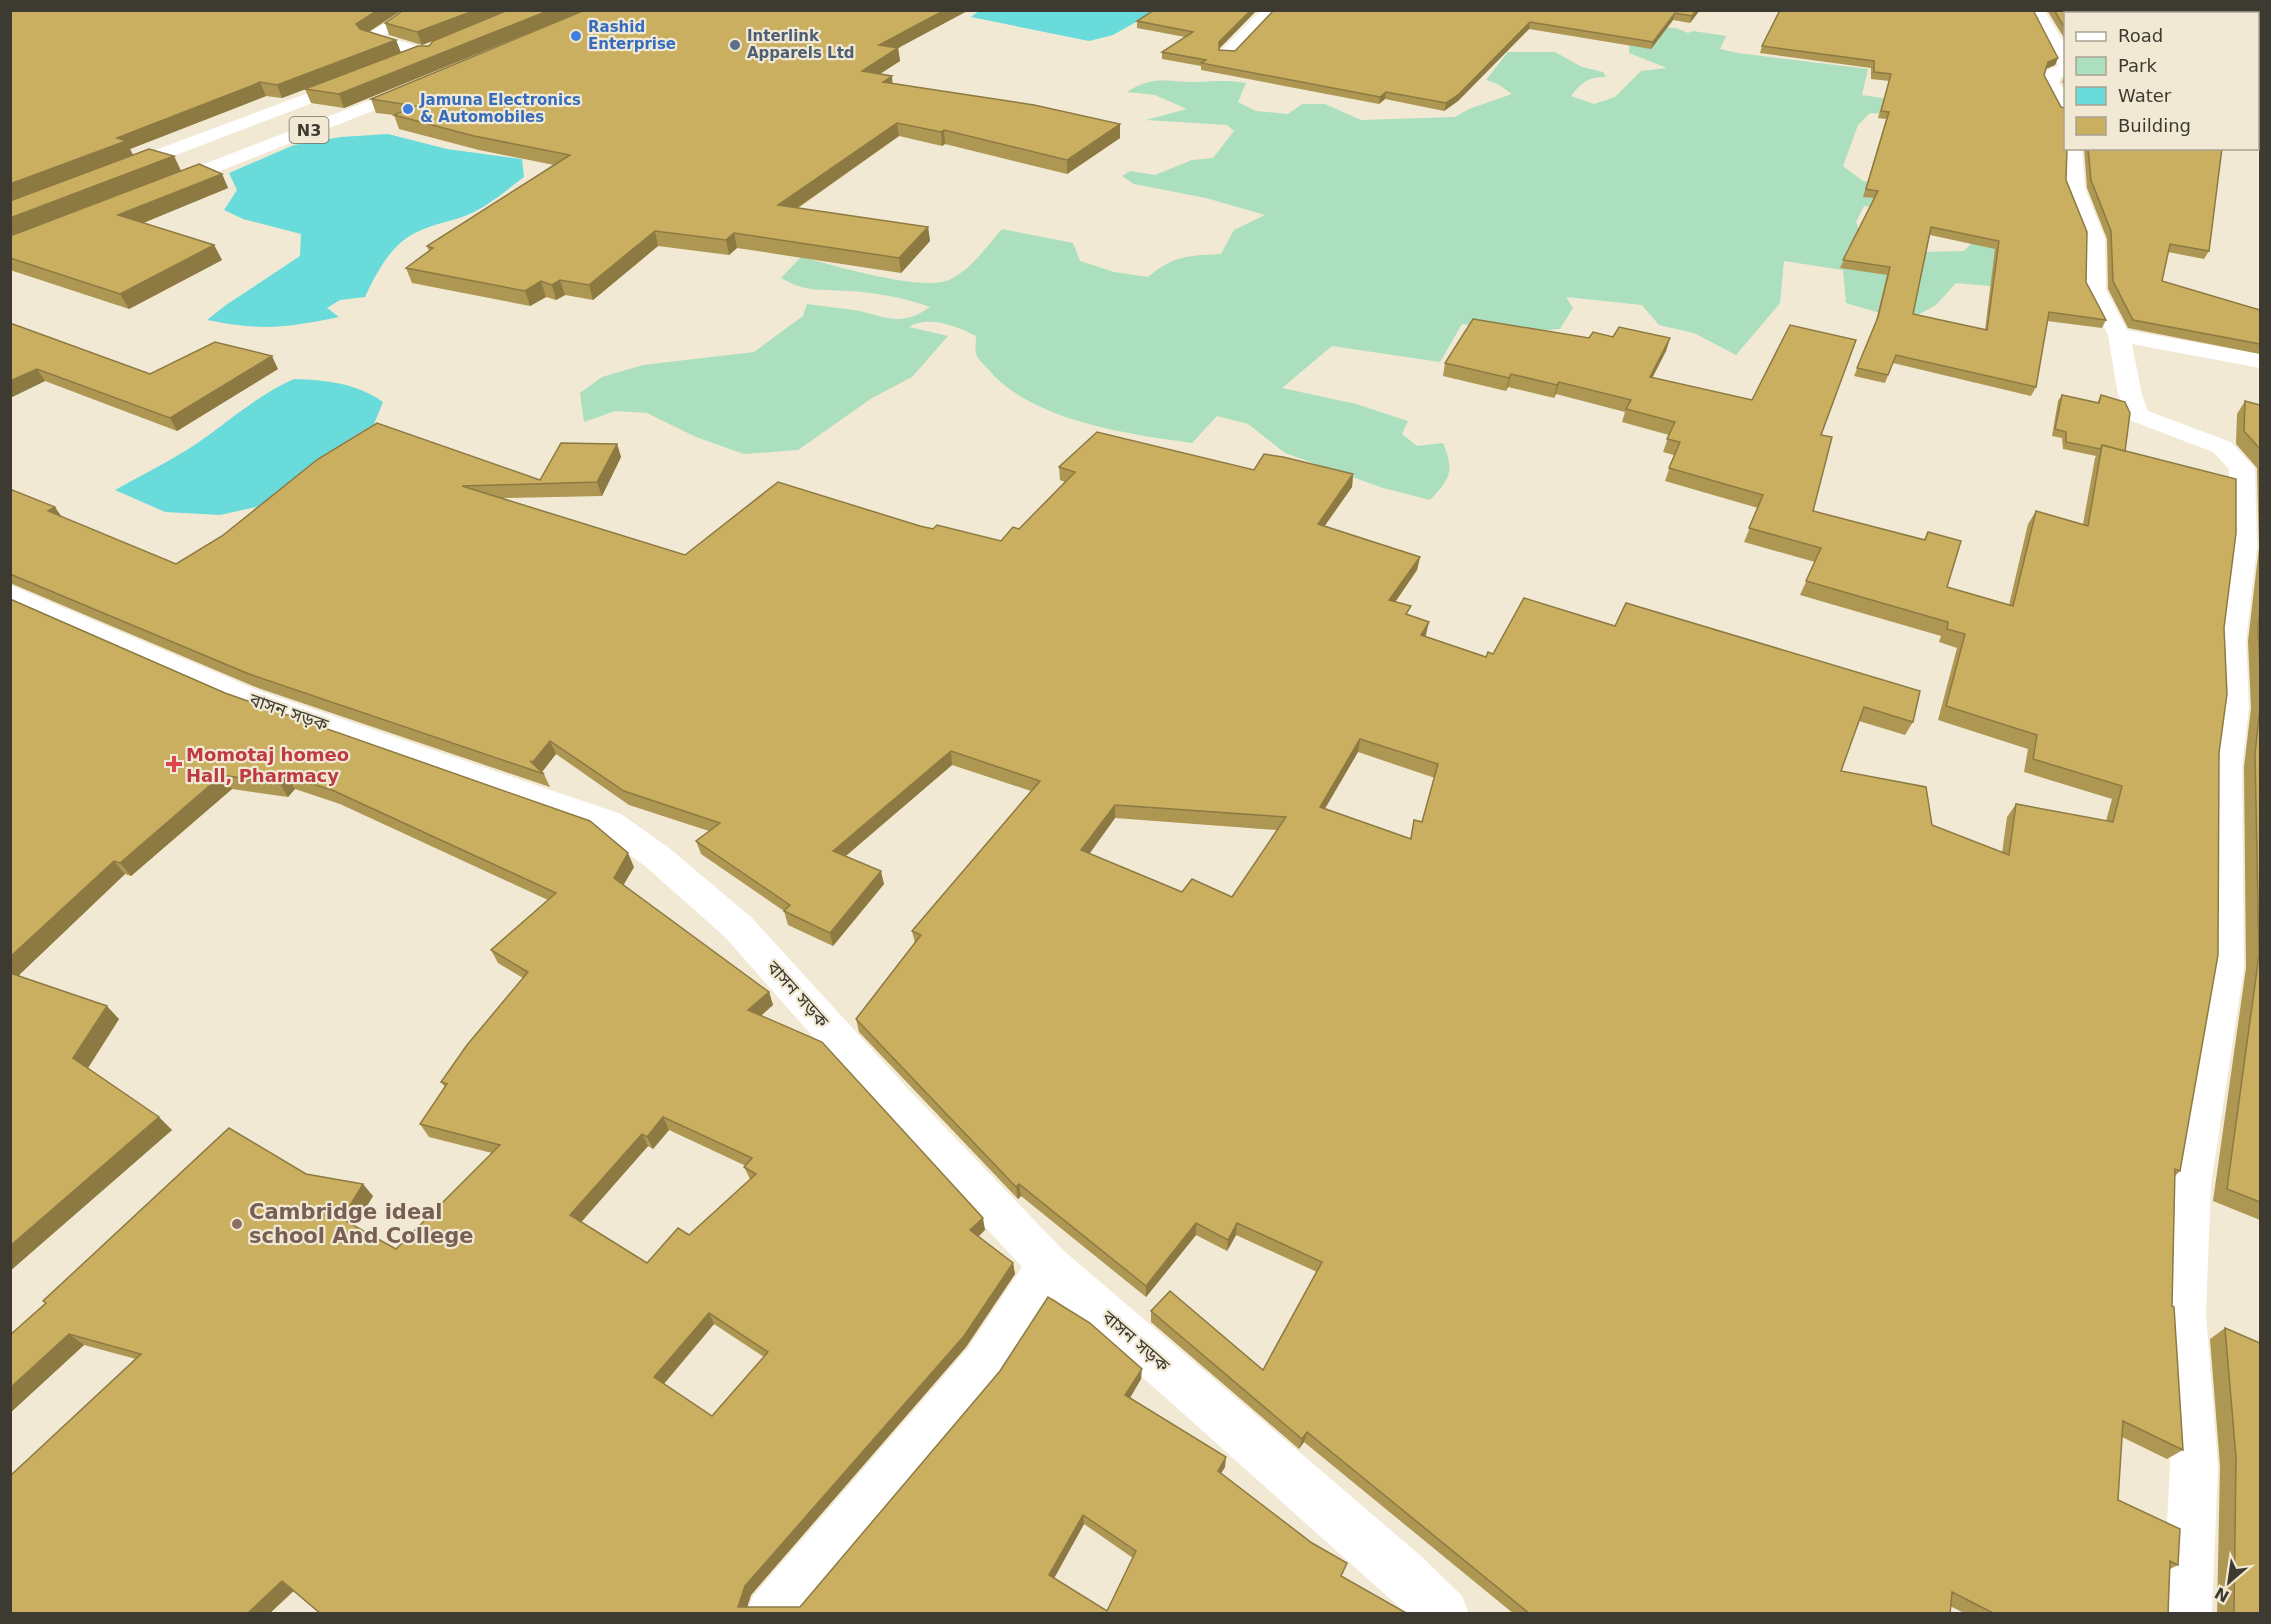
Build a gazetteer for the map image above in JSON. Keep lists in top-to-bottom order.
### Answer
{
  "streets": {
    "main road": ["N3", "বাসন সড়ক"]
  },
  "places": {
    "other": [
      "Rashid Enterprise",
      "Interlink Apparels Ltd",
      "Jamuna Electronics & Automobiles",
      "Cambridge ideal school And College"
    ],
    "health": ["Momotaj homeo Hall, Pharmacy"]
  },
  "legend": [
    "Road",
    "Park",
    "Water",
    "Building"
  ],
  "north": "bottom left"
}
